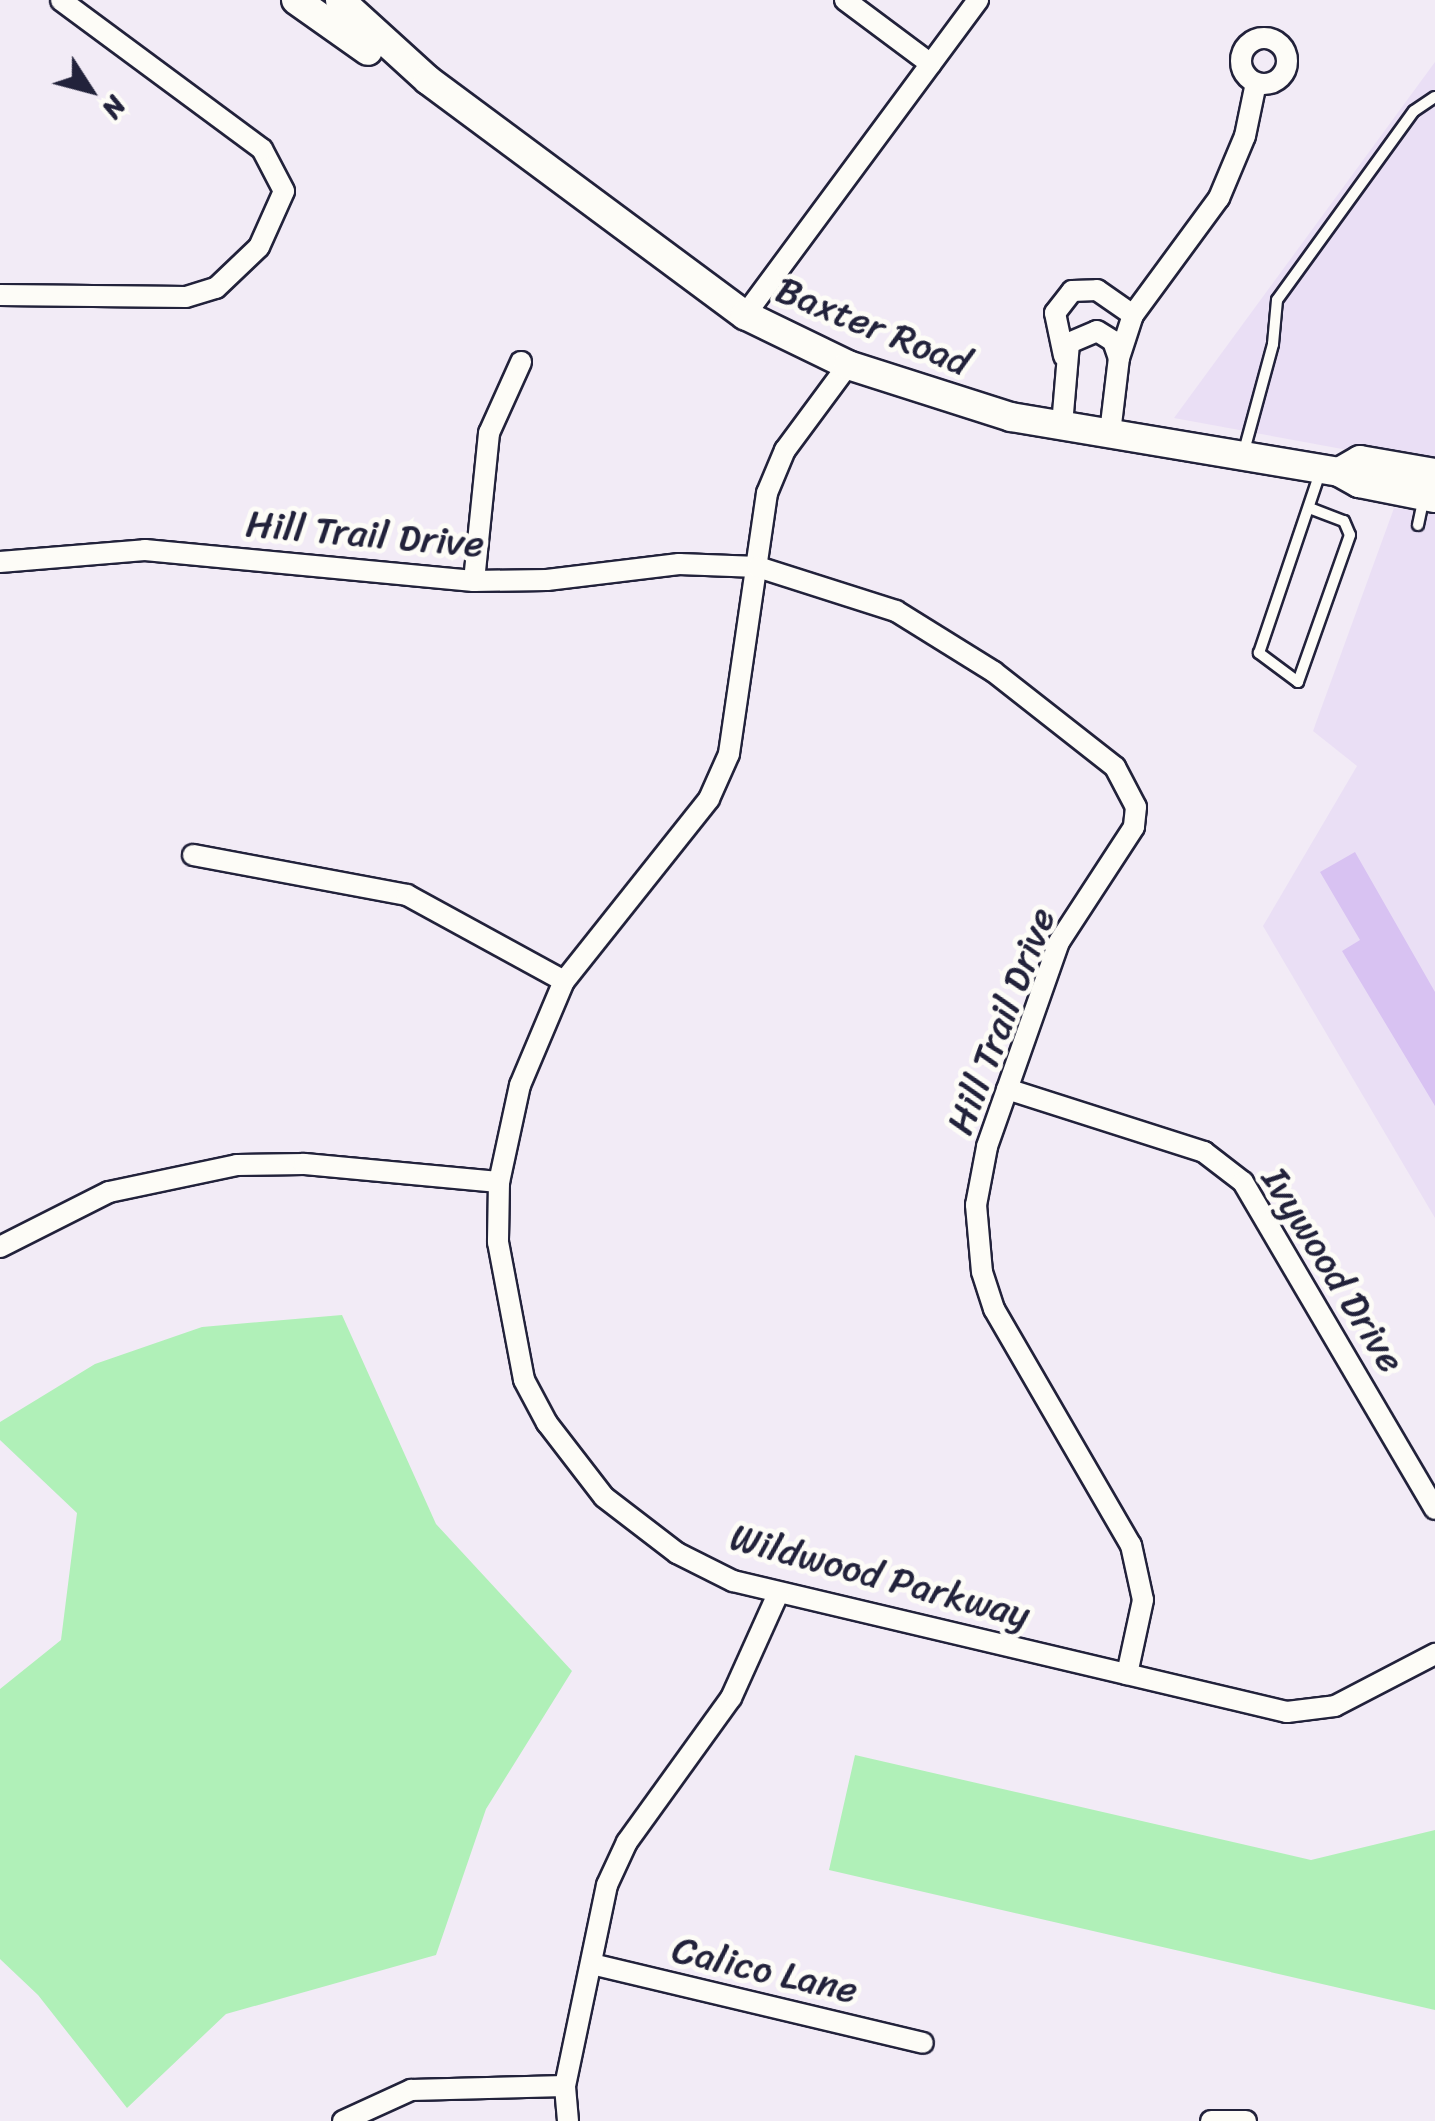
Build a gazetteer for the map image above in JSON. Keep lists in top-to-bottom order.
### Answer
{
  "streets": {
    "main road": ["Baxter Road"],
    "street": [
      "Hill Trail Drive",
      "Ivywood Drive",
      "Wildwood Parkway",
      "Calico Lane"
    ]
  },
  "crossings": [
    ["Baxter Road", "Wildwood Parkway"],
    ["Hill Trail Drive", "Ivywood Drive"],
    ["Hill Trail Drive", "Wildwood Parkway"]
  ],
  "north": "bottom right"
}
